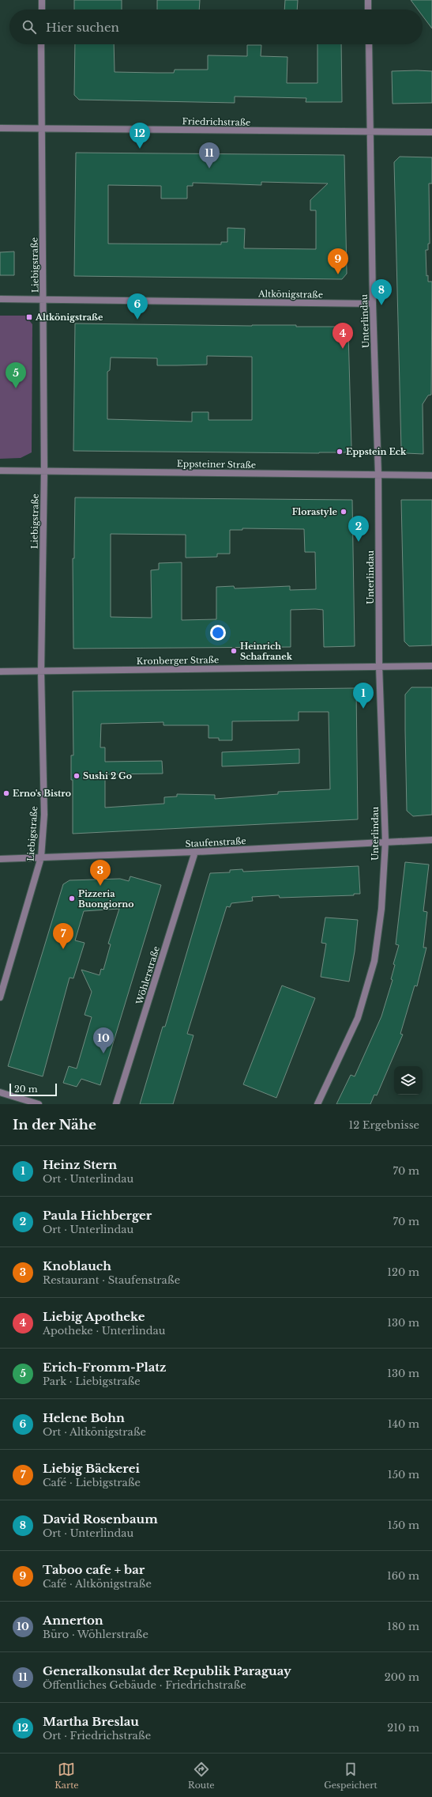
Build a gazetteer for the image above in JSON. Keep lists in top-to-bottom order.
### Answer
{
  "streets": {
    "street": [
      "Friedrichstraße",
      "Liebigstraße",
      "Altkönigstraße",
      "Unterlindau",
      "Eppsteiner Straße",
      "Kronberger Straße",
      "Staufenstraße",
      "Wöhlerstraße"
    ]
  },
  "crossings": [
    ["Friedrichstraße", "Liebigstraße"],
    ["Friedrichstraße", "Unterlindau"],
    ["Liebigstraße", "Altkönigstraße"],
    ["Liebigstraße", "Eppsteiner Straße"],
    ["Liebigstraße", "Kronberger Straße"],
    ["Liebigstraße", "Staufenstraße"],
    ["Altkönigstraße", "Unterlindau"],
    ["Unterlindau", "Eppsteiner Straße"],
    ["Unterlindau", "Kronberger Straße"],
    ["Unterlindau", "Staufenstraße"],
    ["Staufenstraße", "Wöhlerstraße"]
  ],
  "places": {
    "transit": ["Altkönigstraße"],
    "other": [
      "Eppstein Eck",
      "Florastyle",
      "Heinrich Schafranek",
      "Sushi 2 Go",
      "Erno's Bistro",
      "Pizzeria Buongiorno"
    ]
  },
  "scale_bar": "20 m",
  "page": {
    "search": "Hier suchen",
    "pins": [
      "12",
      "11",
      "9",
      "8",
      "6",
      "4",
      "5",
      "2",
      "1",
      "3",
      "7",
      "10"
    ],
    "scale": "20 m",
    "heading": ["In der Nähe", "12 Ergebnisse"],
    "list": [
      {
        "mark": "1",
        "name": "Heinz Stern",
        "note": "Ort · Unterlindau",
        "value": "70 m"
      },
      {
        "mark": "2",
        "name": "Paula Hichberger",
        "note": "Ort · Unterlindau",
        "value": "70 m"
      },
      {
        "mark": "3",
        "name": "Knoblauch",
        "note": "Restaurant · Staufenstraße",
        "value": "120 m"
      },
      {
        "mark": "4",
        "name": "Liebig Apotheke",
        "note": "Apotheke · Unterlindau",
        "value": "130 m"
      },
      {
        "mark": "5",
        "name": "Erich-Fromm-Platz",
        "note": "Park · Liebigstraße",
        "value": "130 m"
      },
      {
        "mark": "6",
        "name": "Helene Bohn",
        "note": "Ort · Altkönigstraße",
        "value": "140 m"
      },
      {
        "mark": "7",
        "name": "Liebig Bäckerei",
        "note": "Café · Liebigstraße",
        "value": "150 m"
      },
      {
        "mark": "8",
        "name": "David Rosenbaum",
        "note": "Ort · Unterlindau",
        "value": "150 m"
      },
      {
        "mark": "9",
        "name": "Taboo cafe + bar",
        "note": "Café · Altkönigstraße",
        "value": "160 m"
      },
      {
        "mark": "10",
        "name": "Annerton",
        "note": "Büro · Wöhlerstraße",
        "value": "180 m"
      },
      {
        "mark": "11",
        "name": "Generalkonsulat der Republik Paraguay",
        "note": "Öffentliches Gebäude · Friedrichstraße",
        "value": "200 m"
      },
      {
        "mark": "12",
        "name": "Martha Breslau",
        "note": "Ort · Friedrichstraße",
        "value": "210 m"
      }
    ],
    "nav": ["Karte", "Route", "Gespeichert"]
  }
}
